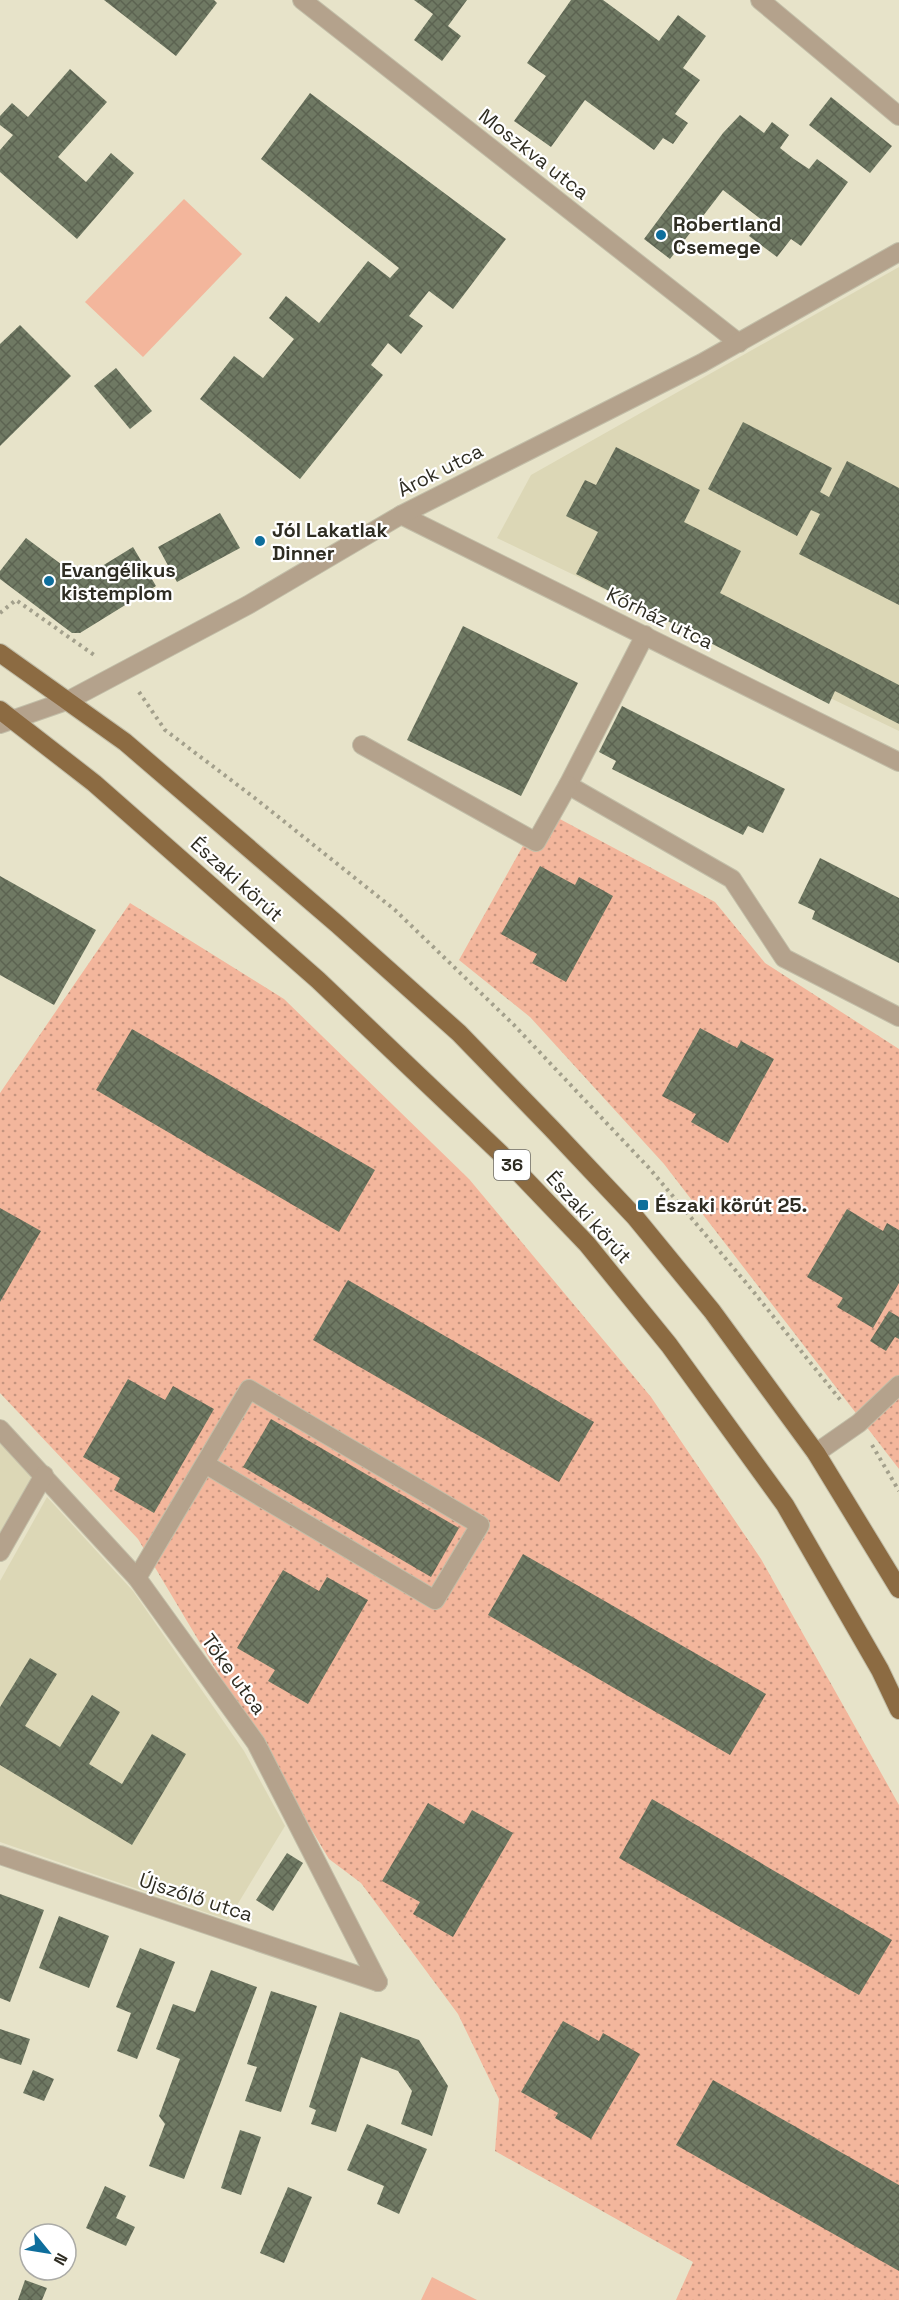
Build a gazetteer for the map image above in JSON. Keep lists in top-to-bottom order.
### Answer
{
  "streets": {
    "main road": ["Északi körút", "36"],
    "street": [
      "Moszkva utca",
      "Árok utca",
      "Kórház utca",
      "Tőke utca",
      "Újszőlő utca"
    ]
  },
  "crossings": [
    ["Moszkva utca", "Árok utca"],
    ["Árok utca", "Kórház utca"],
    ["Árok utca", "Északi körút"],
    ["Tőke utca", "Újszőlő utca"]
  ],
  "places": {
    "other": ["Robertland Csemege", "Jól Lakatlak Dinner", "Evangélikus kistemplom"],
    "transit": ["Északi körút 25."]
  },
  "north": "bottom right"
}
